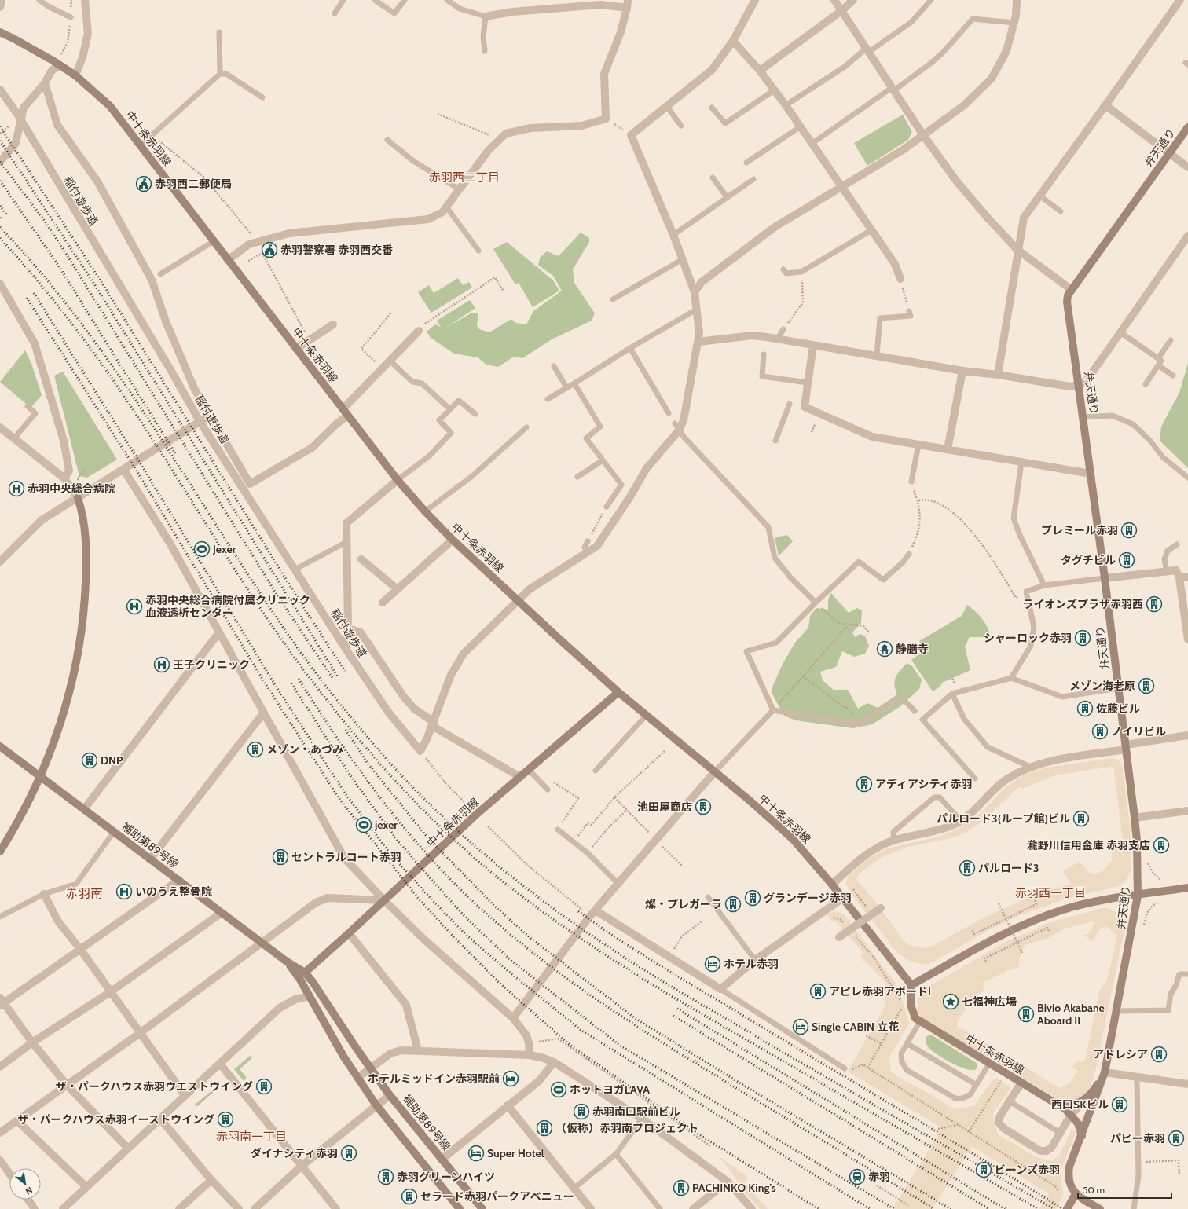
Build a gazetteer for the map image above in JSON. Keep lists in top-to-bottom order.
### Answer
{
  "streets": {
    "street": [
      "中十条赤羽線",
      "弁天通り",
      "稲付遊歩道",
      "補助第89号線"
    ]
  },
  "crossings": [
    ["中十条赤羽線", "弁天通り"],
    ["中十条赤羽線", "補助第89号線"]
  ],
  "districts": [
    "赤羽西二丁目",
    "赤羽南",
    "赤羽西一丁目",
    "赤羽南一丁目"
  ],
  "places": {
    "public building": ["赤羽西二郵便局", "赤羽警察署 赤羽西交番"],
    "hospital": [
      "赤羽中央総合病院",
      "赤羽中央総合病院付属クリニック 血液透析センター",
      "王子クリニック",
      "いのうえ整骨院"
    ],
    "building": [
      "プレミール赤羽",
      "タグチビル",
      "ライオンズプラザ赤羽西",
      "シャーロック赤羽",
      "メゾン海老原",
      "佐藤ビル",
      "ノイリビル",
      "メゾン・あづみ",
      "DNP",
      "アディアシティ赤羽",
      "池田屋商店",
      "パルロード3(ループ館)ビル",
      "瀧野川信用金庫 赤羽支店",
      "セントラルコート赤羽",
      "パルロード3",
      "グランデージ赤羽",
      "燦・プレガーラ",
      "アピレ赤羽アボードI",
      "Bivio Akabane Aboard II",
      "アドレシア",
      "ザ・パークハウス赤羽ウエストウイング",
      "西口SKビル",
      "赤羽南口駅前ビル",
      "ザ・パークハウス赤羽イーストウイング",
      "（仮称）赤羽南プロジェクト",
      "パピー赤羽",
      "ダイナシティ赤羽",
      "ビーンズ赤羽",
      "赤羽グリーンハイツ",
      "PACHINKO King's",
      "セラード赤羽パークアベニュー"
    ],
    "sports": ["Jexer", "jexer", "ホットヨガLAVA"],
    "temple": ["静膳寺"],
    "hotel": [
      "ホテル赤羽",
      "Single CABIN 立花",
      "ホテルミッドイン赤羽駅前",
      "Super Hotel"
    ],
    "place": ["七福神広場"],
    "station": ["赤羽"]
  },
  "scale_bar": "50 m",
  "north": "bottom right"
}
